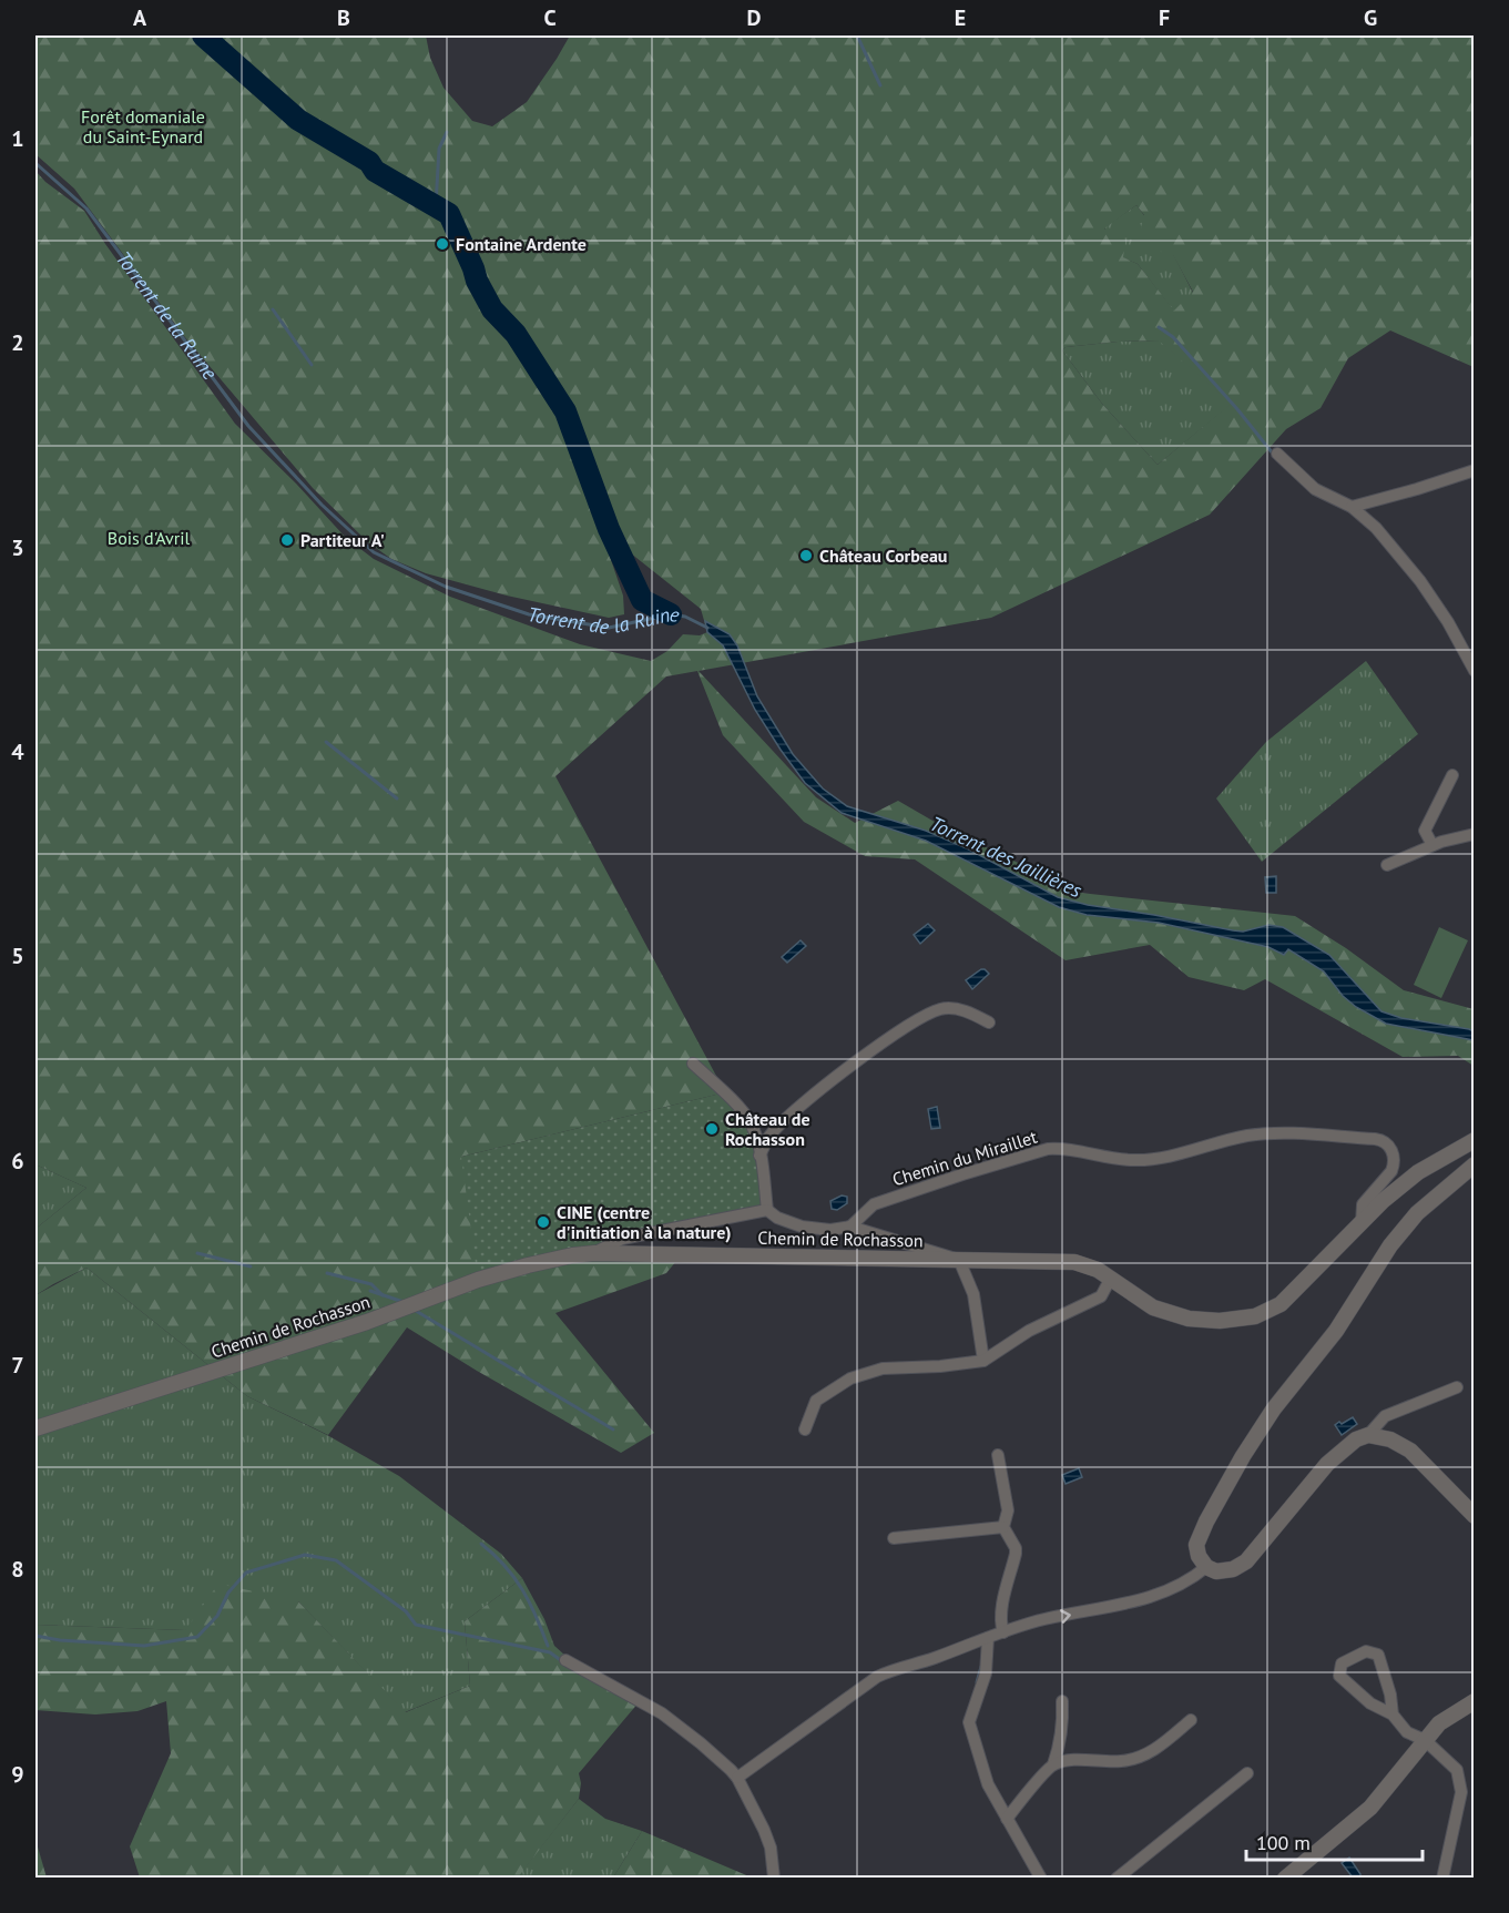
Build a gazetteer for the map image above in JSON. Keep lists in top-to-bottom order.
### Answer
{
  "streets": {
    "street": ["Chemin du Miraillet", "Chemin de Rochasson"]
  },
  "crossings": [
    ["Chemin du Miraillet", "Chemin de Rochasson"]
  ],
  "water": ["Torrent de la Ruine", "Torrent des Jaillières"],
  "parks": ["Forêt domaniale du Saint-Eynard", "Bois d'Avril"],
  "places": [
    "Fontaine Ardente",
    "Partiteur A'",
    "Château Corbeau",
    "Château de Rochasson",
    "CINE (centre d'initiation à la nature)"
  ],
  "scale_bar": "100 m",
  "grid": {
    "columns": [
      "A",
      "B",
      "C",
      "D",
      "E",
      "F",
      "G"
    ],
    "rows": [
      "1",
      "2",
      "3",
      "4",
      "5",
      "6",
      "7",
      "8",
      "9"
    ]
  }
}
